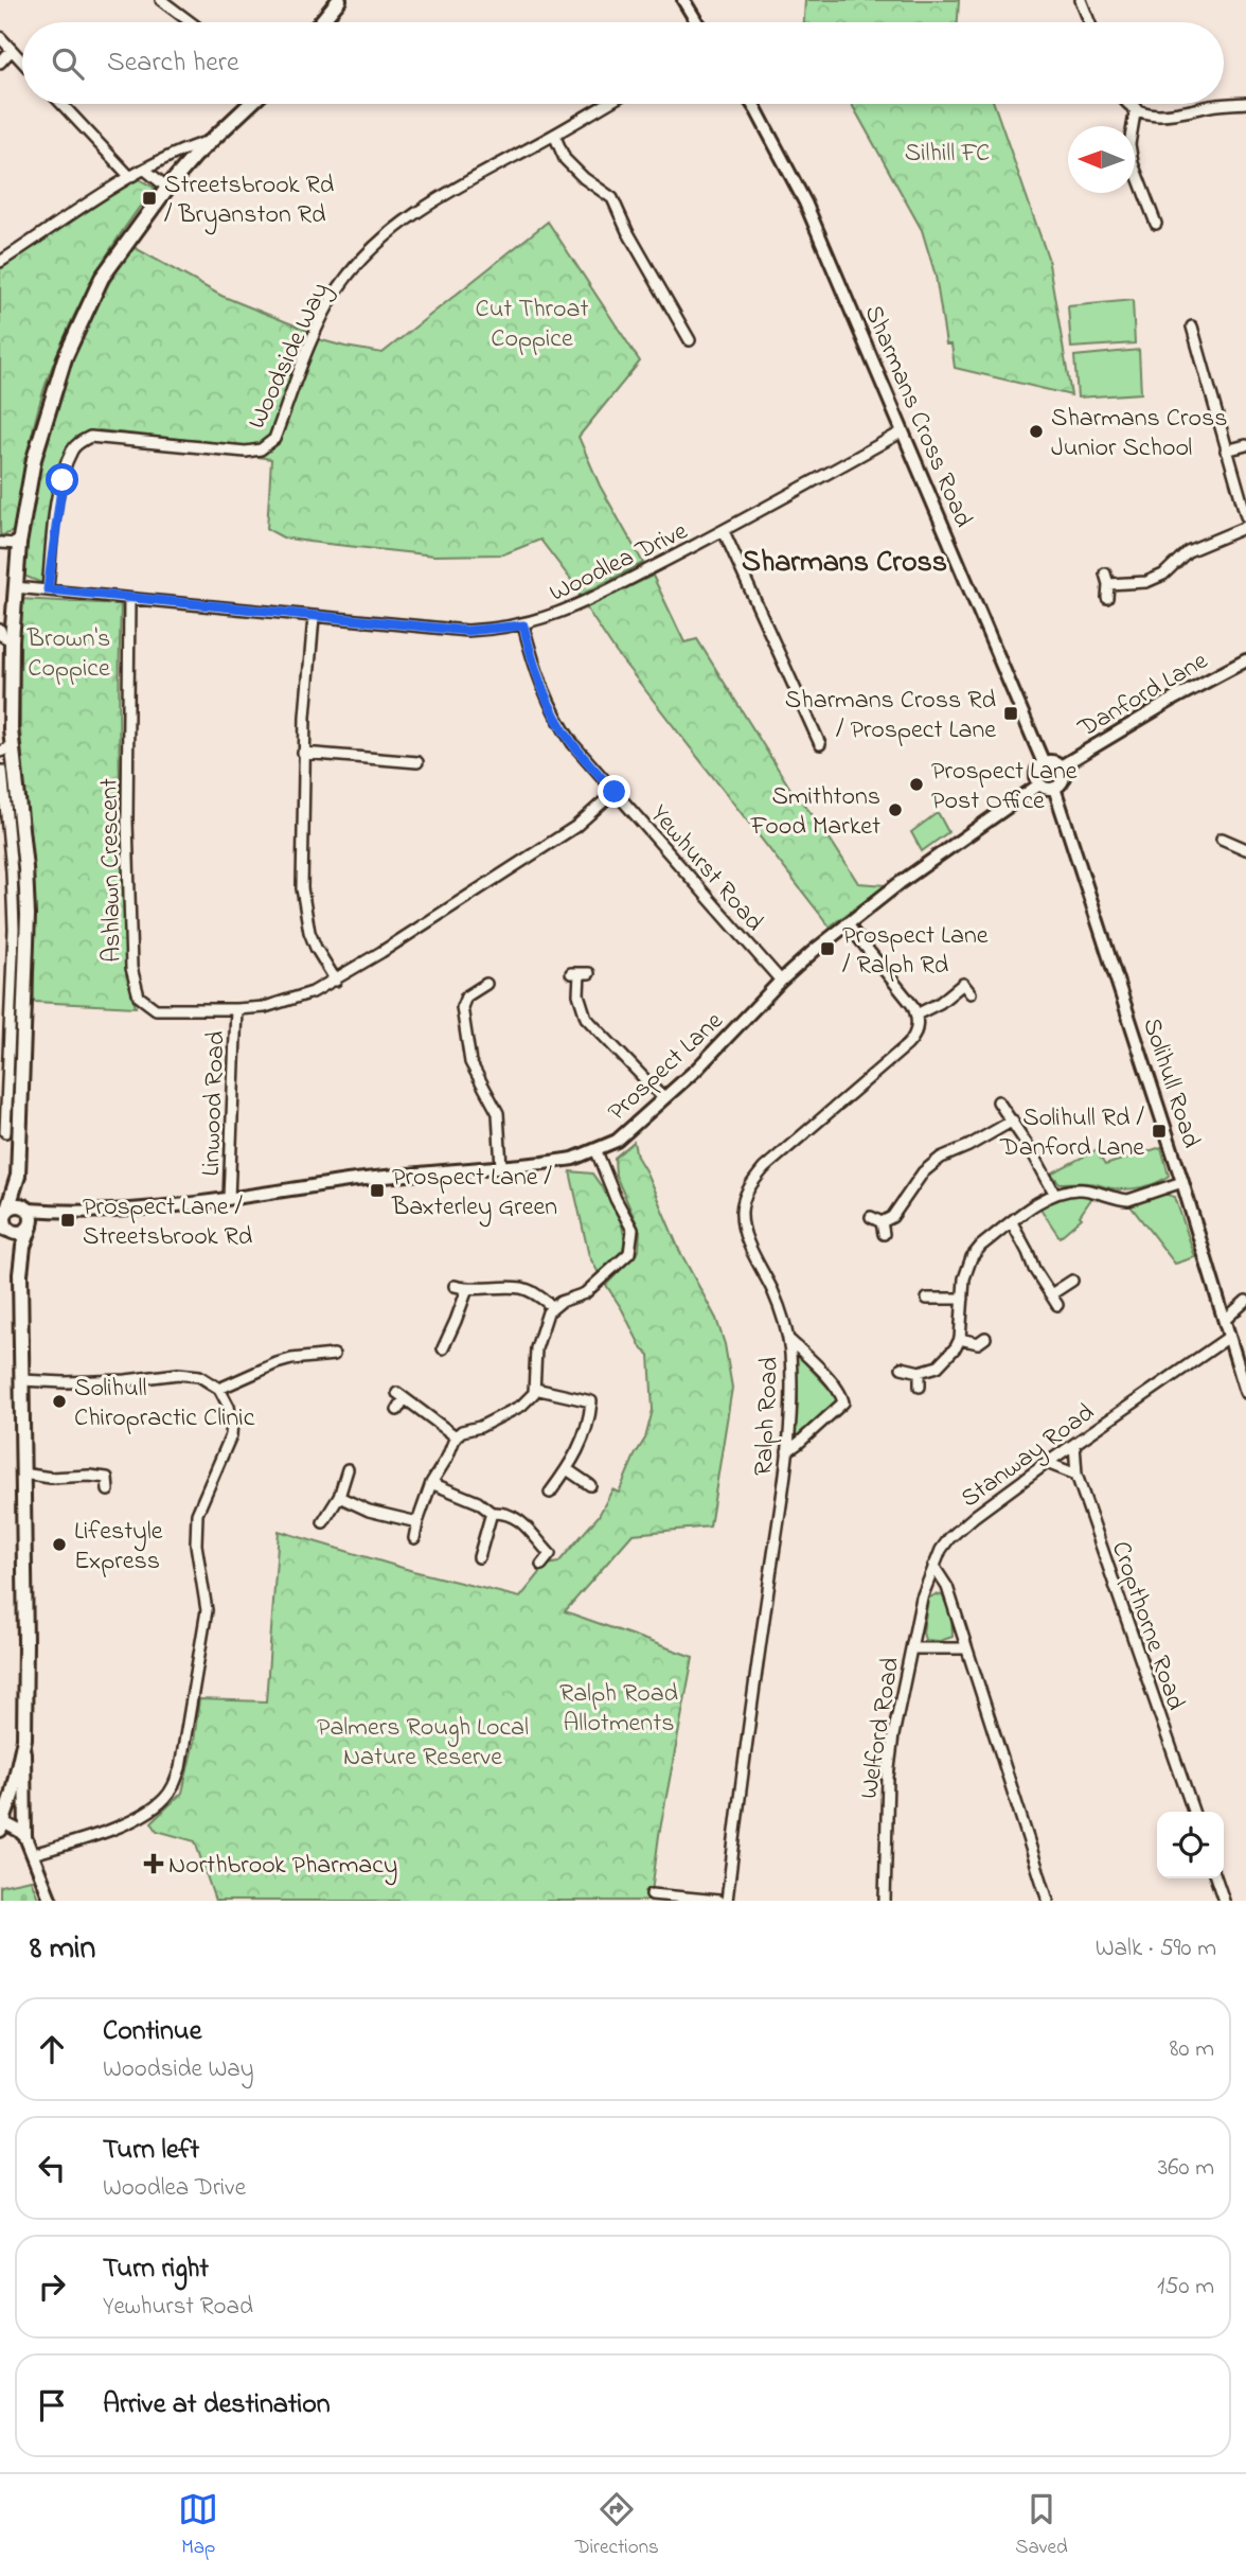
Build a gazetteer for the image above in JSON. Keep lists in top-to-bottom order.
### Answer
{
  "streets": {
    "street": [
      "Woodside Way",
      "Sharmans Cross Road",
      "Woodlea Drive",
      "Danford Lane",
      "Yewhurst Road",
      "Ashlawn Crescent",
      "Prospect Lane",
      "Solihull Road",
      "Linwood Road",
      "Ralph Road",
      "Stanway Road",
      "Cropthorne Road",
      "Welford Road"
    ]
  },
  "crossings": [
    ["Woodside Way", "Woodlea Drive"],
    ["Sharmans Cross Road", "Woodlea Drive"],
    ["Sharmans Cross Road", "Danford Lane"],
    ["Sharmans Cross Road", "Prospect Lane"],
    ["Sharmans Cross Road", "Solihull Road"],
    ["Woodlea Drive", "Yewhurst Road"],
    ["Woodlea Drive", "Ashlawn Crescent"],
    ["Danford Lane", "Prospect Lane"],
    ["Danford Lane", "Solihull Road"],
    ["Yewhurst Road", "Ashlawn Crescent"],
    ["Yewhurst Road", "Prospect Lane"],
    ["Ashlawn Crescent", "Linwood Road"],
    ["Prospect Lane", "Solihull Road"],
    ["Prospect Lane", "Linwood Road"],
    ["Solihull Road", "Stanway Road"],
    ["Stanway Road", "Cropthorne Road"],
    ["Stanway Road", "Welford Road"]
  ],
  "districts": ["Sharmans Cross"],
  "parks": [
    "Silhill FC",
    "Cut Throat Coppice",
    "Brown's Coppice",
    "Ralph Road Allotments",
    "Palmers Rough Local Nature Reserve"
  ],
  "places": {
    "transit": [
      "Streetsbrook Rd / Bryanston Rd",
      "Sharmans Cross Rd / Prospect Lane",
      "Prospect Lane / Ralph Rd",
      "Solihull Rd / Danford Lane",
      "Prospect Lane / Baxterley Green",
      "Prospect Lane / Streetsbrook Rd"
    ],
    "other": [
      "Sharmans Cross Junior School",
      "Prospect Lane Post Office",
      "Smithtons Food Market",
      "Solihull Chiropractic Clinic",
      "Lifestyle Express"
    ],
    "health": ["Northbrook Pharmacy"]
  },
  "north": "left",
  "page": {
    "search": "Search here",
    "heading": ["8 min", "Walk · 590 m"],
    "list": [
      ["Continue", "Woodside Way", "80 m"],
      ["Turn left", "Woodlea Drive", "360 m"],
      ["Turn right", "Yewhurst Road", "150 m"],
      "Arrive at destination"
    ],
    "nav": ["Map", "Directions", "Saved"]
  }
}
